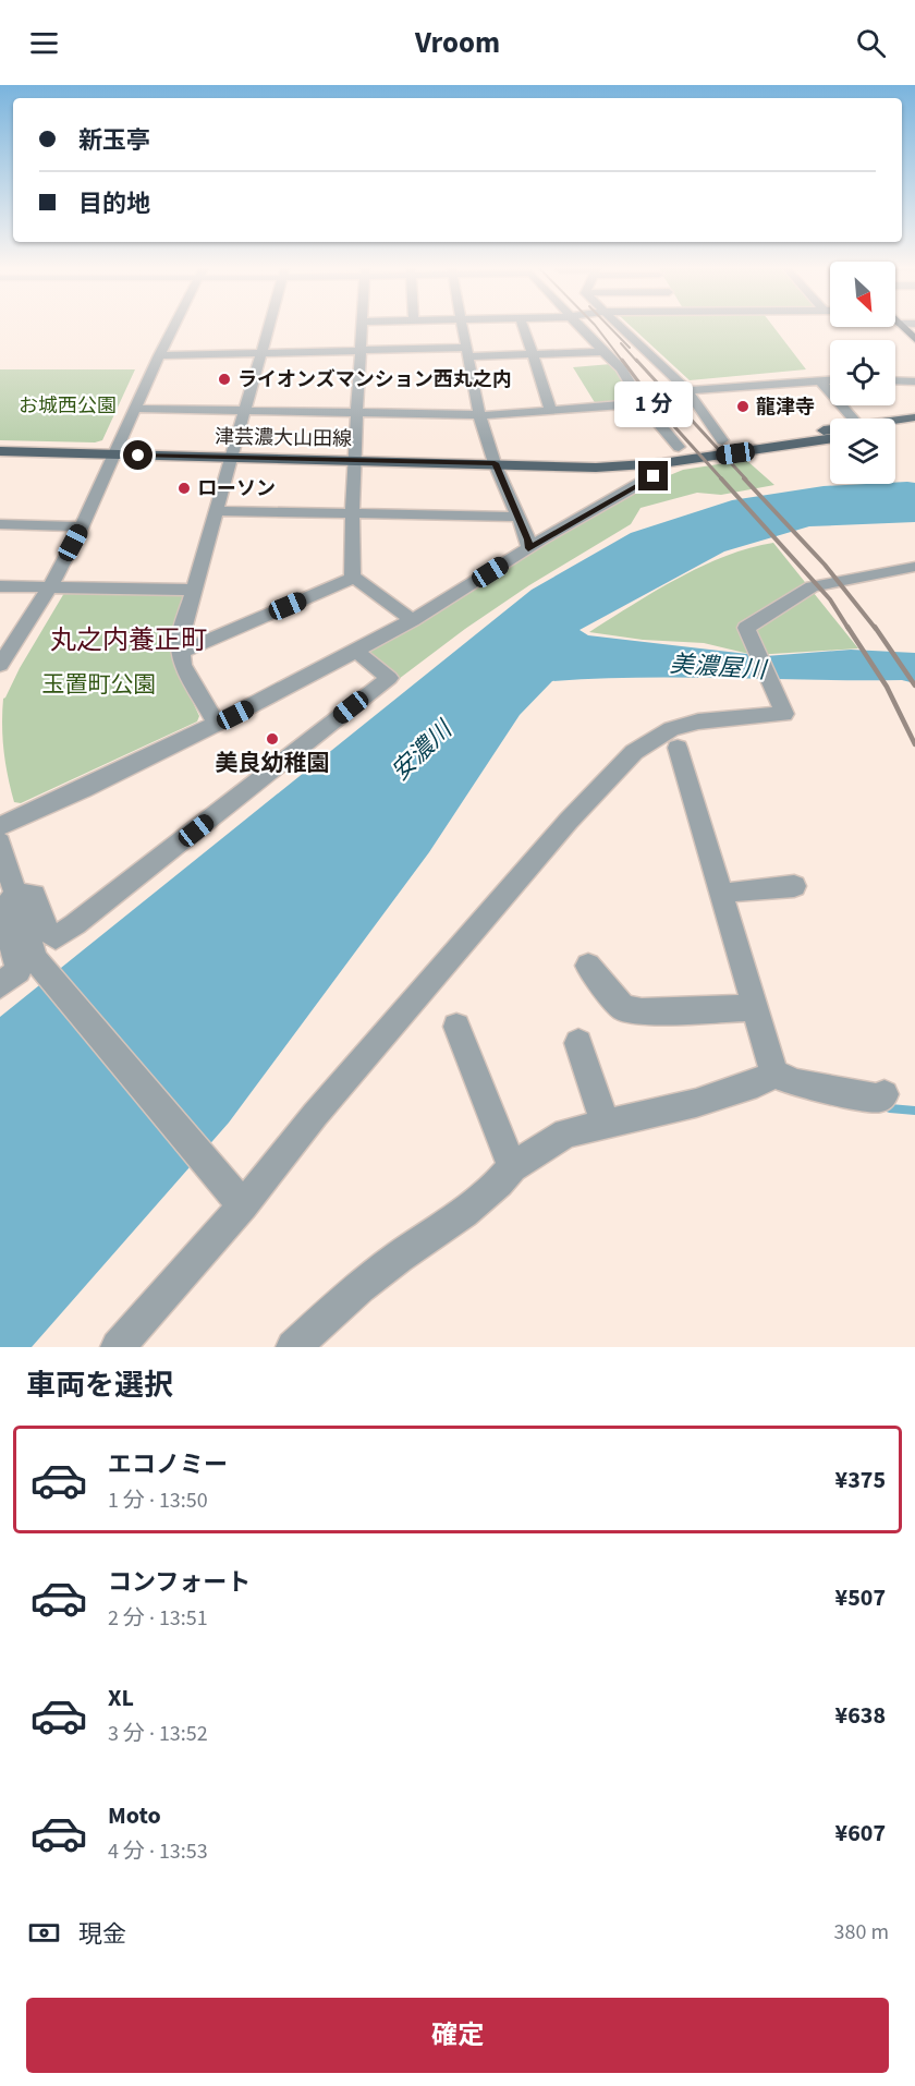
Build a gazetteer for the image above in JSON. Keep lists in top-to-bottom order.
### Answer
{
  "streets": {
    "main road": ["津芸濃大山田線"]
  },
  "districts": ["丸之内養正町"],
  "water": ["美濃屋川", "安濃川"],
  "parks": ["お城西公園", "玉置町公園"],
  "places": [
    "ライオンズマンション西丸之内",
    "龍津寺",
    "ローソン",
    "美良幼稚園"
  ],
  "north": "bottom right",
  "page": {
    "header": "Vroom",
    "banner": ["新玉亭", "目的地"],
    "bubble": "1 分",
    "heading": "車両を選択",
    "list": [
      {
        "name": "エコノミー",
        "note": "1 分 · 13:50",
        "value": "¥375"
      },
      {
        "name": "コンフォート",
        "note": "2 分 · 13:51",
        "value": "¥507"
      },
      {
        "name": "XL",
        "note": "3 分 · 13:52",
        "value": "¥638"
      },
      {
        "name": "Moto",
        "note": "4 分 · 13:53",
        "value": "¥607"
      }
    ],
    "pay": ["現金", "380 m"],
    "buttons": "確定"
  }
}
